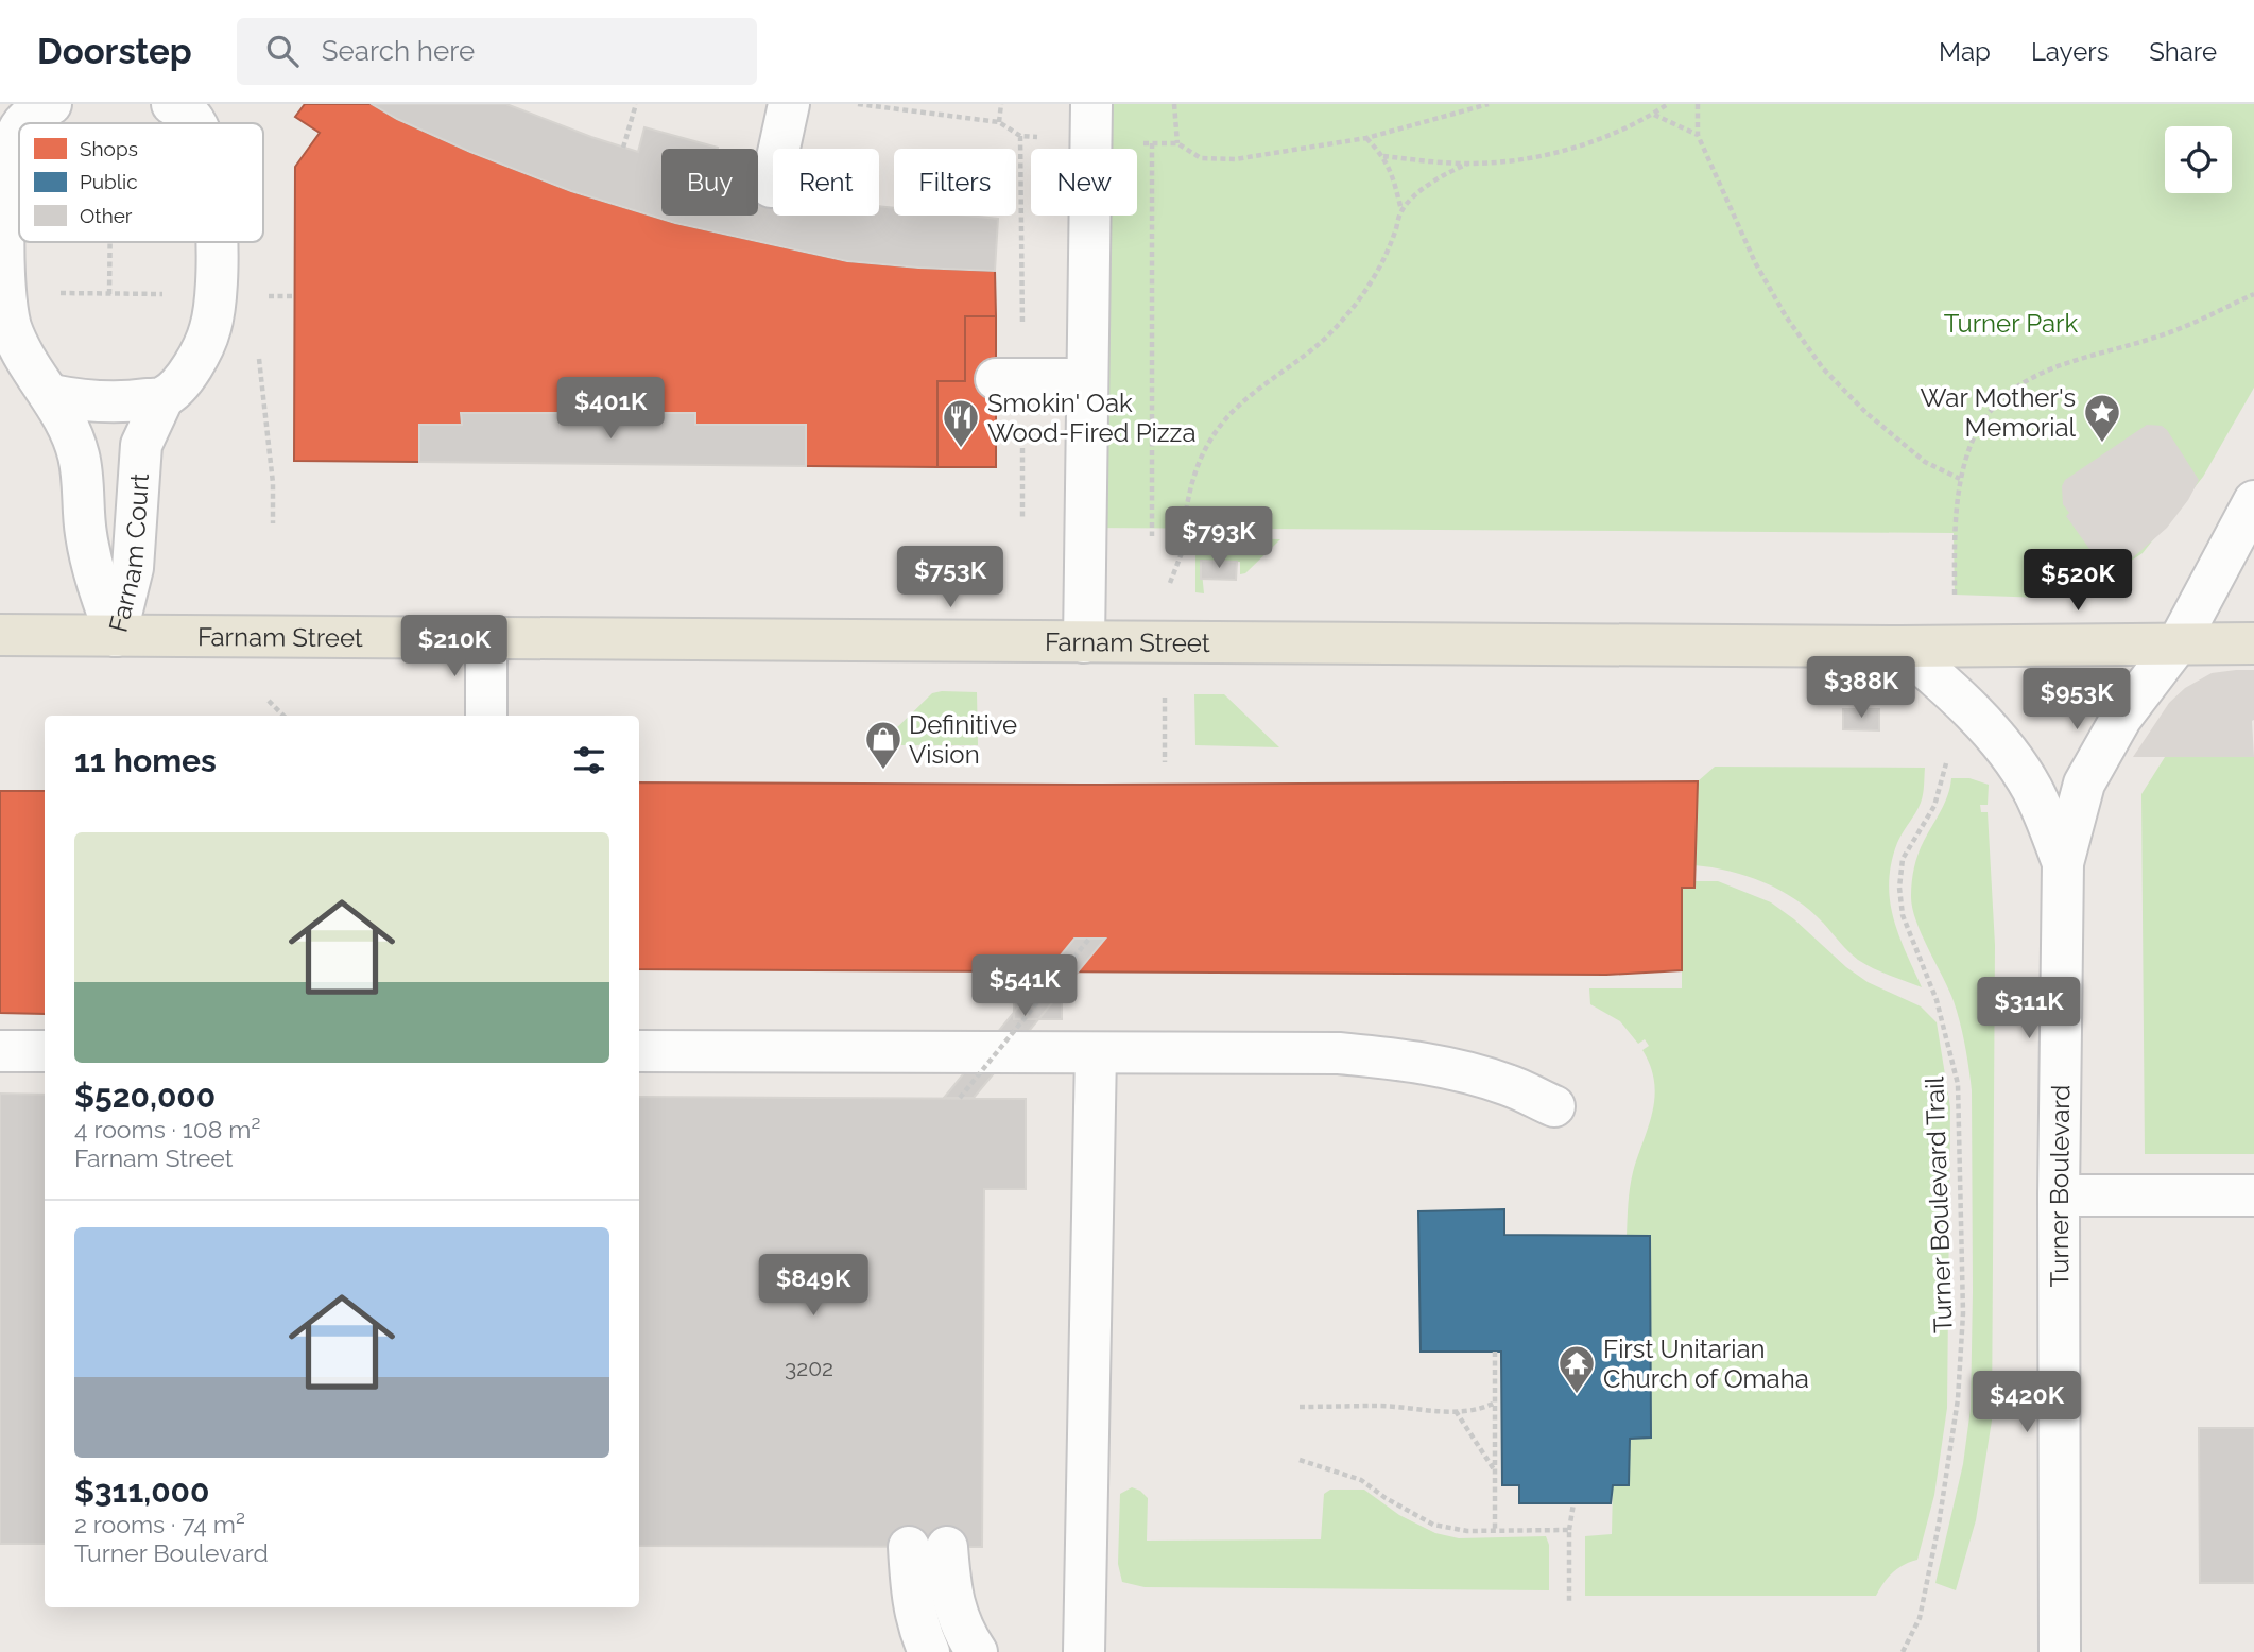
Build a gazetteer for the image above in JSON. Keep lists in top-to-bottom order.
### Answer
{
  "streets": {
    "main road": ["Farnam Street"],
    "street": ["Farnam Court", "Turner Boulevard"],
    "path": ["Turner Boulevard Trail"]
  },
  "crossings": [
    ["Farnam Court", "Farnam Street"],
    ["Farnam Street", "Turner Boulevard"]
  ],
  "parks": ["Turner Park"],
  "places": {
    "place": ["War Mother's Memorial"],
    "restaurant": ["Smokin' Oak Wood-Fired Pizza"],
    "shop": ["Definitive Vision"],
    "temple": ["First Unitarian Church of Omaha"]
  },
  "house_numbers": ["3202"],
  "legend": ["Shops", "Public", "Other"],
  "page": {
    "header": "Doorstep",
    "search": "Search here",
    "nav": ["Map", "Layers", "Share"],
    "chip": [
      "Buy",
      "Rent",
      "Filters",
      "New"
    ],
    "price": [
      "$401K",
      "$793K",
      "$753K",
      "$520K",
      "$210K",
      "$388K",
      "$953K",
      "$541K",
      "$311K",
      "$849K",
      "$420K"
    ],
    "heading": "11 homes",
    "list": [
      {
        "name": "$520,000",
        "note": "4 rooms · 108 m² · Farnam Street"
      },
      {
        "name": "$311,000",
        "note": "2 rooms · 74 m² · Turner Boulevard"
      }
    ]
  }
}
